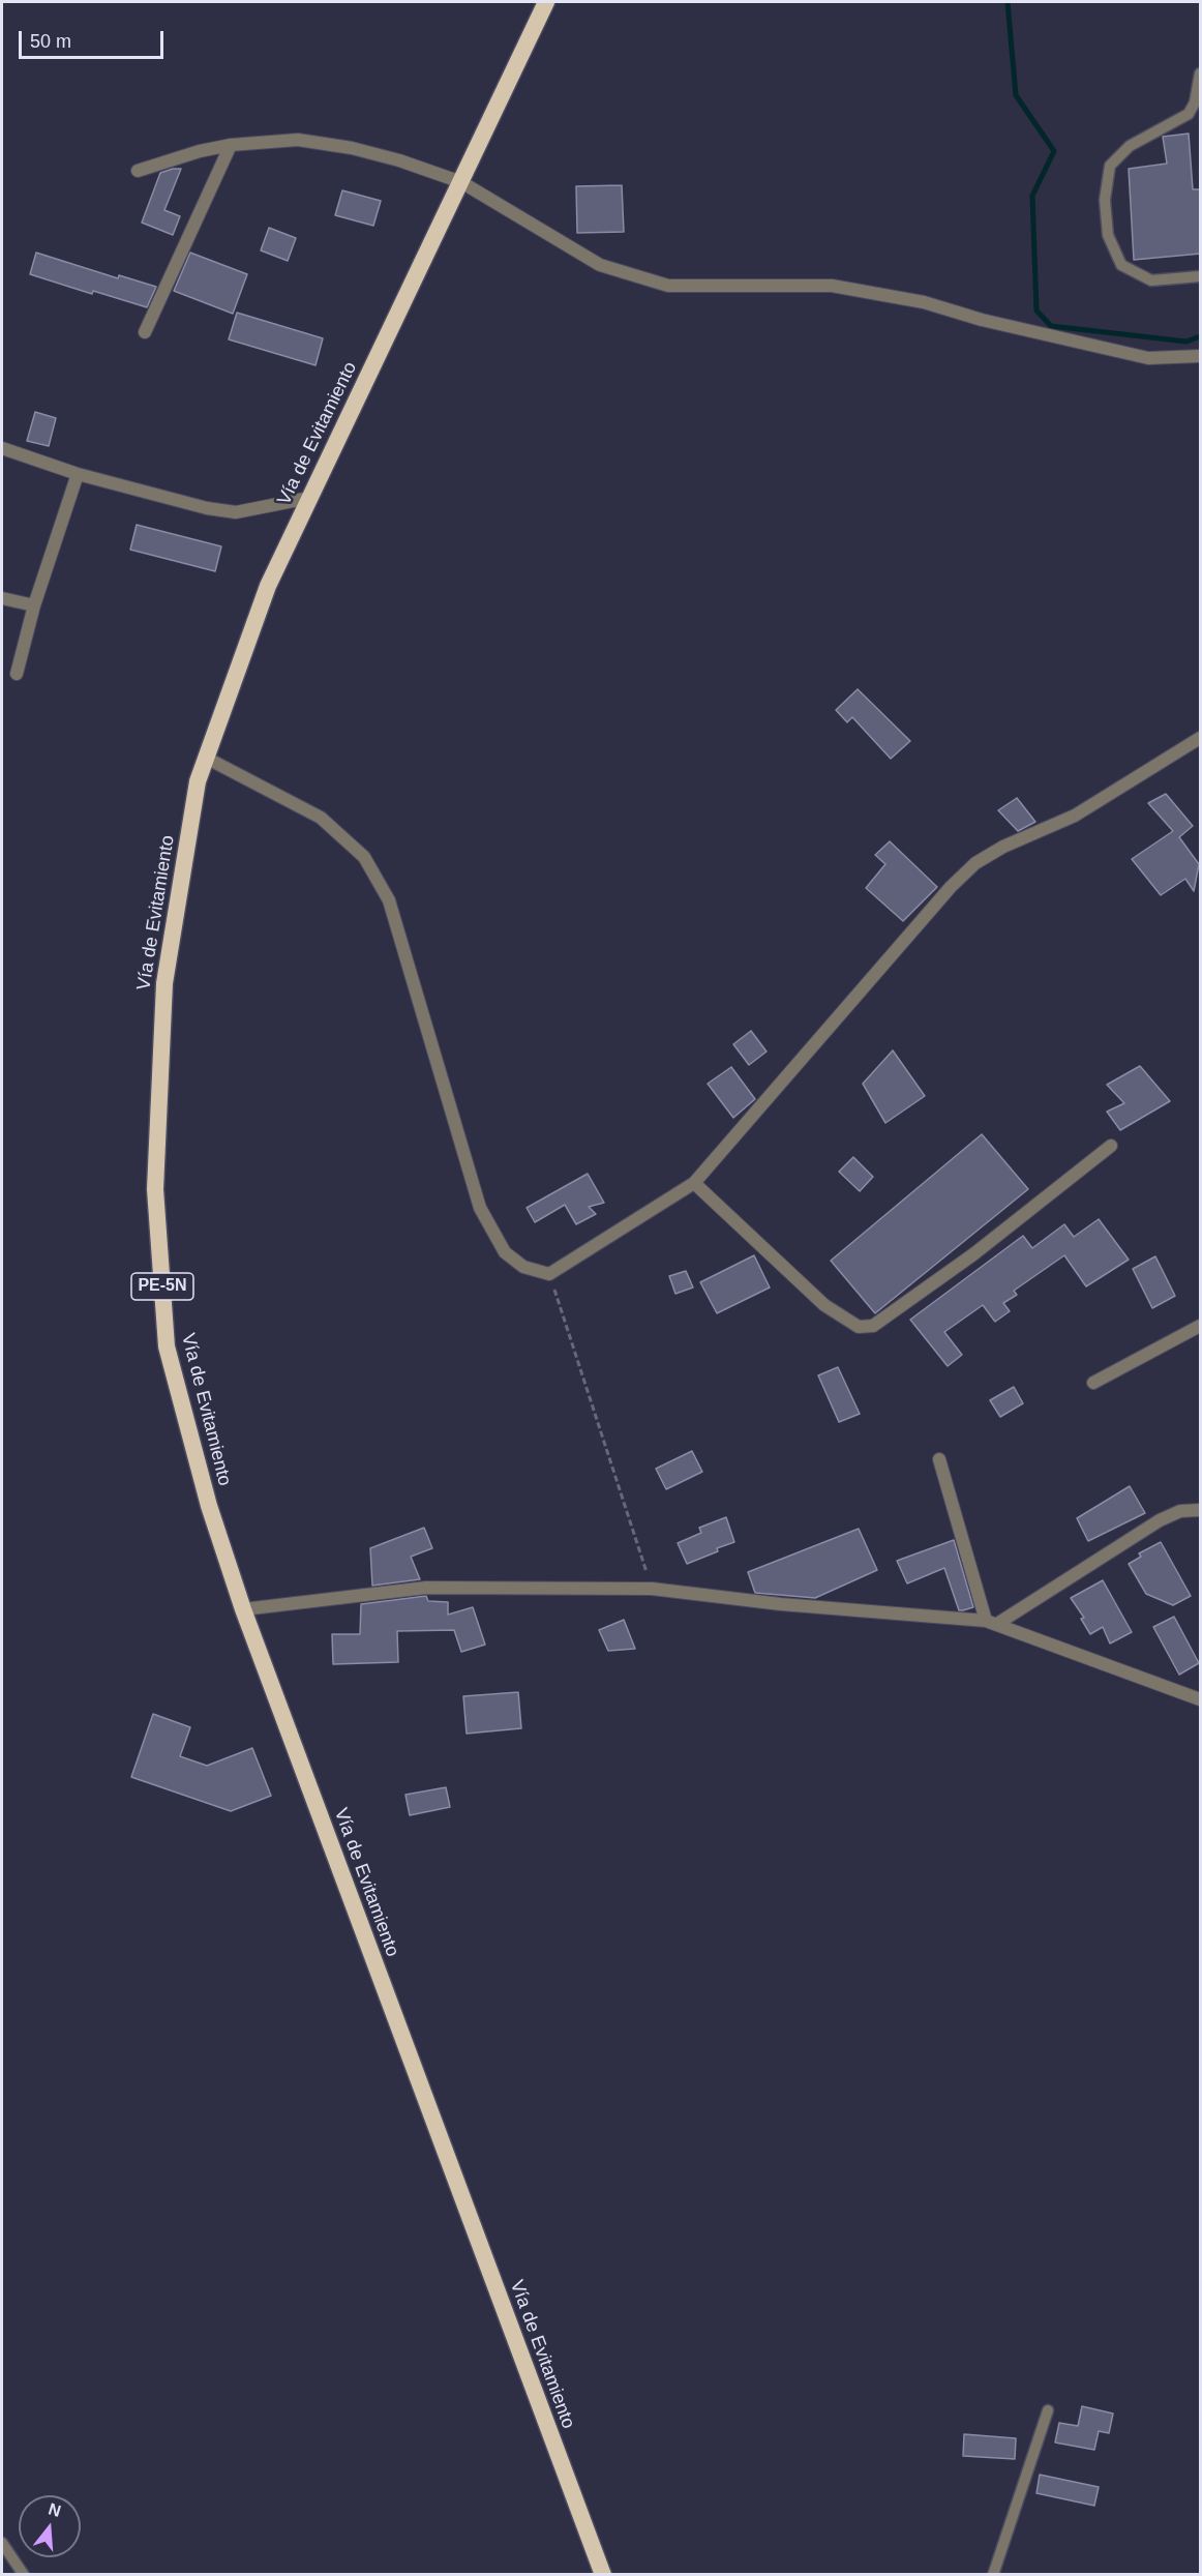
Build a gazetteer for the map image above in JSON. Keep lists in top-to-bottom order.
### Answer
{
  "streets": {
    "highway": ["Vía de Evitamiento", "PE-5N"]
  },
  "scale_bar": "50 m",
  "north": "top"
}
